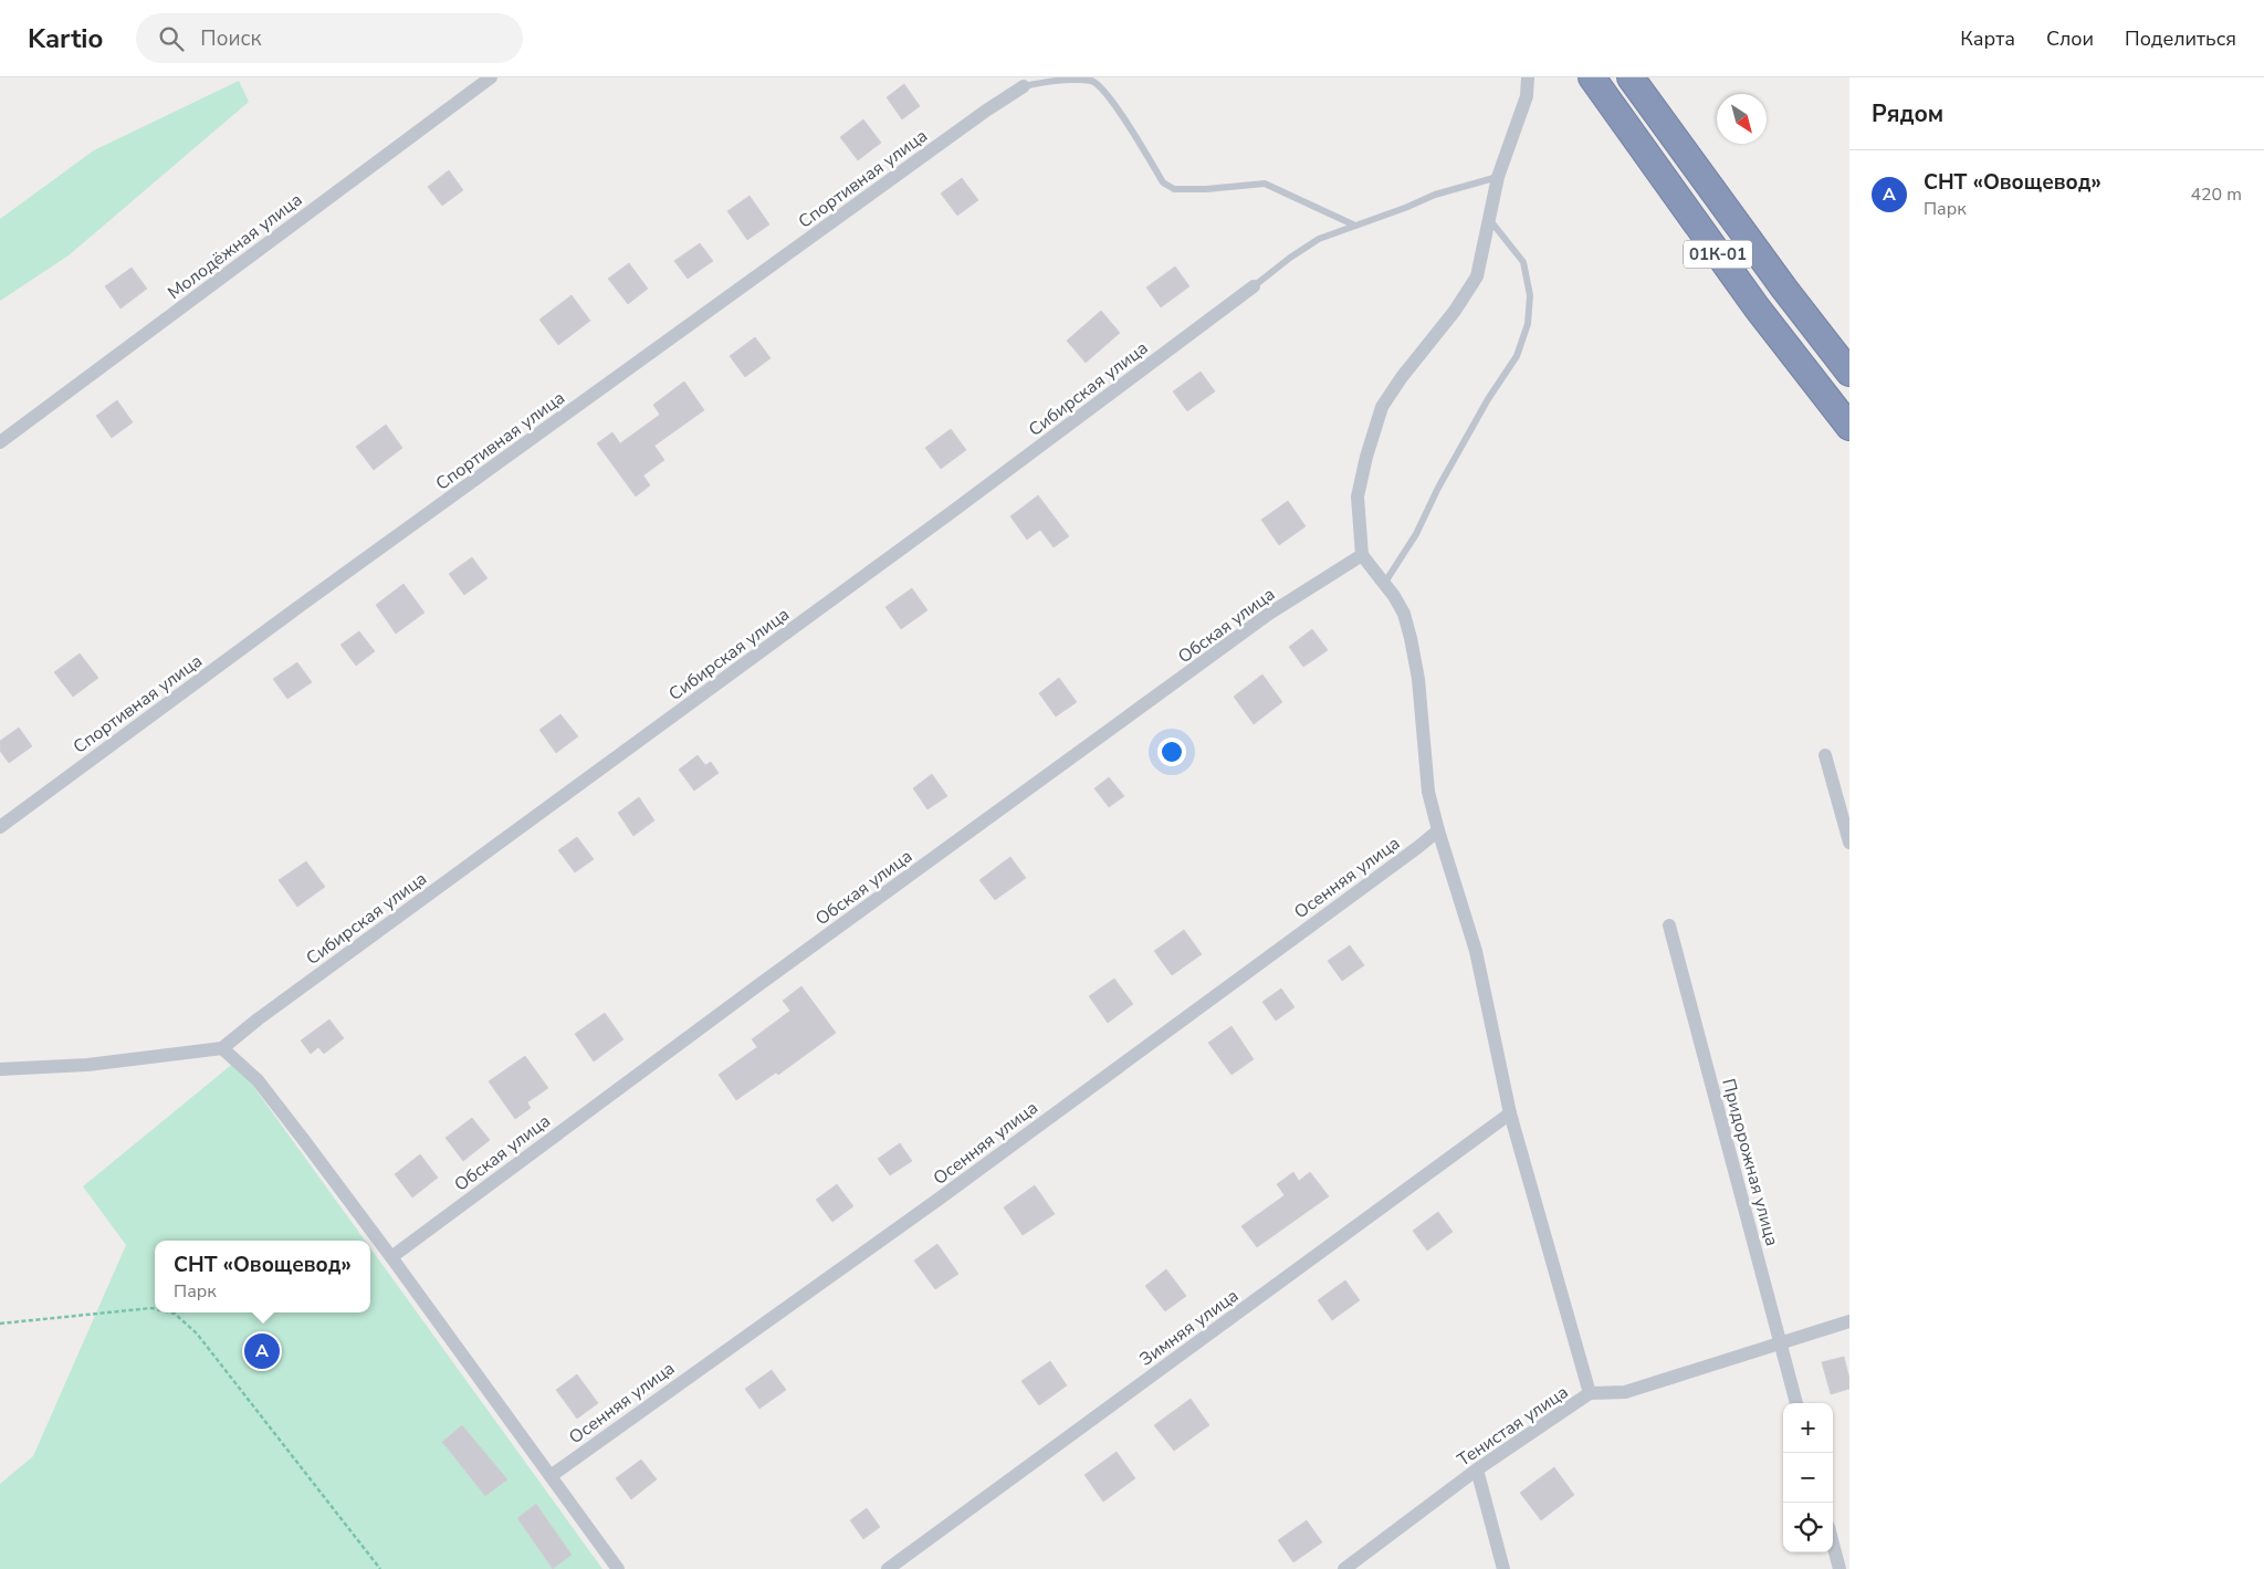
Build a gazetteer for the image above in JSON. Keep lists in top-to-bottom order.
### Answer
{
  "streets": {
    "highway": ["01К-01"],
    "street": [
      "Спортивная улица",
      "Молодёжная улица",
      "Сибирская улица",
      "Обская улица",
      "Осенняя улица",
      "Придорожная улица",
      "Зимняя улица",
      "Тенистая улица"
    ]
  },
  "crossings": [
    ["Придорожная улица", "Тенистая улица"]
  ],
  "north": "bottom right",
  "page": {
    "header": "Kartio",
    "search": "Поиск",
    "nav": ["Карта", "Слои", "Поделиться"],
    "heading": "Рядом",
    "list": [
      {
        "mark": "A",
        "name": "СНТ «Овощевод»",
        "note": "Парк",
        "value": "420 m"
      }
    ],
    "popup": ["СНТ «Овощевод»", "Парк"],
    "pins": "A",
    "map_buttons": ["+", "−"]
  }
}
